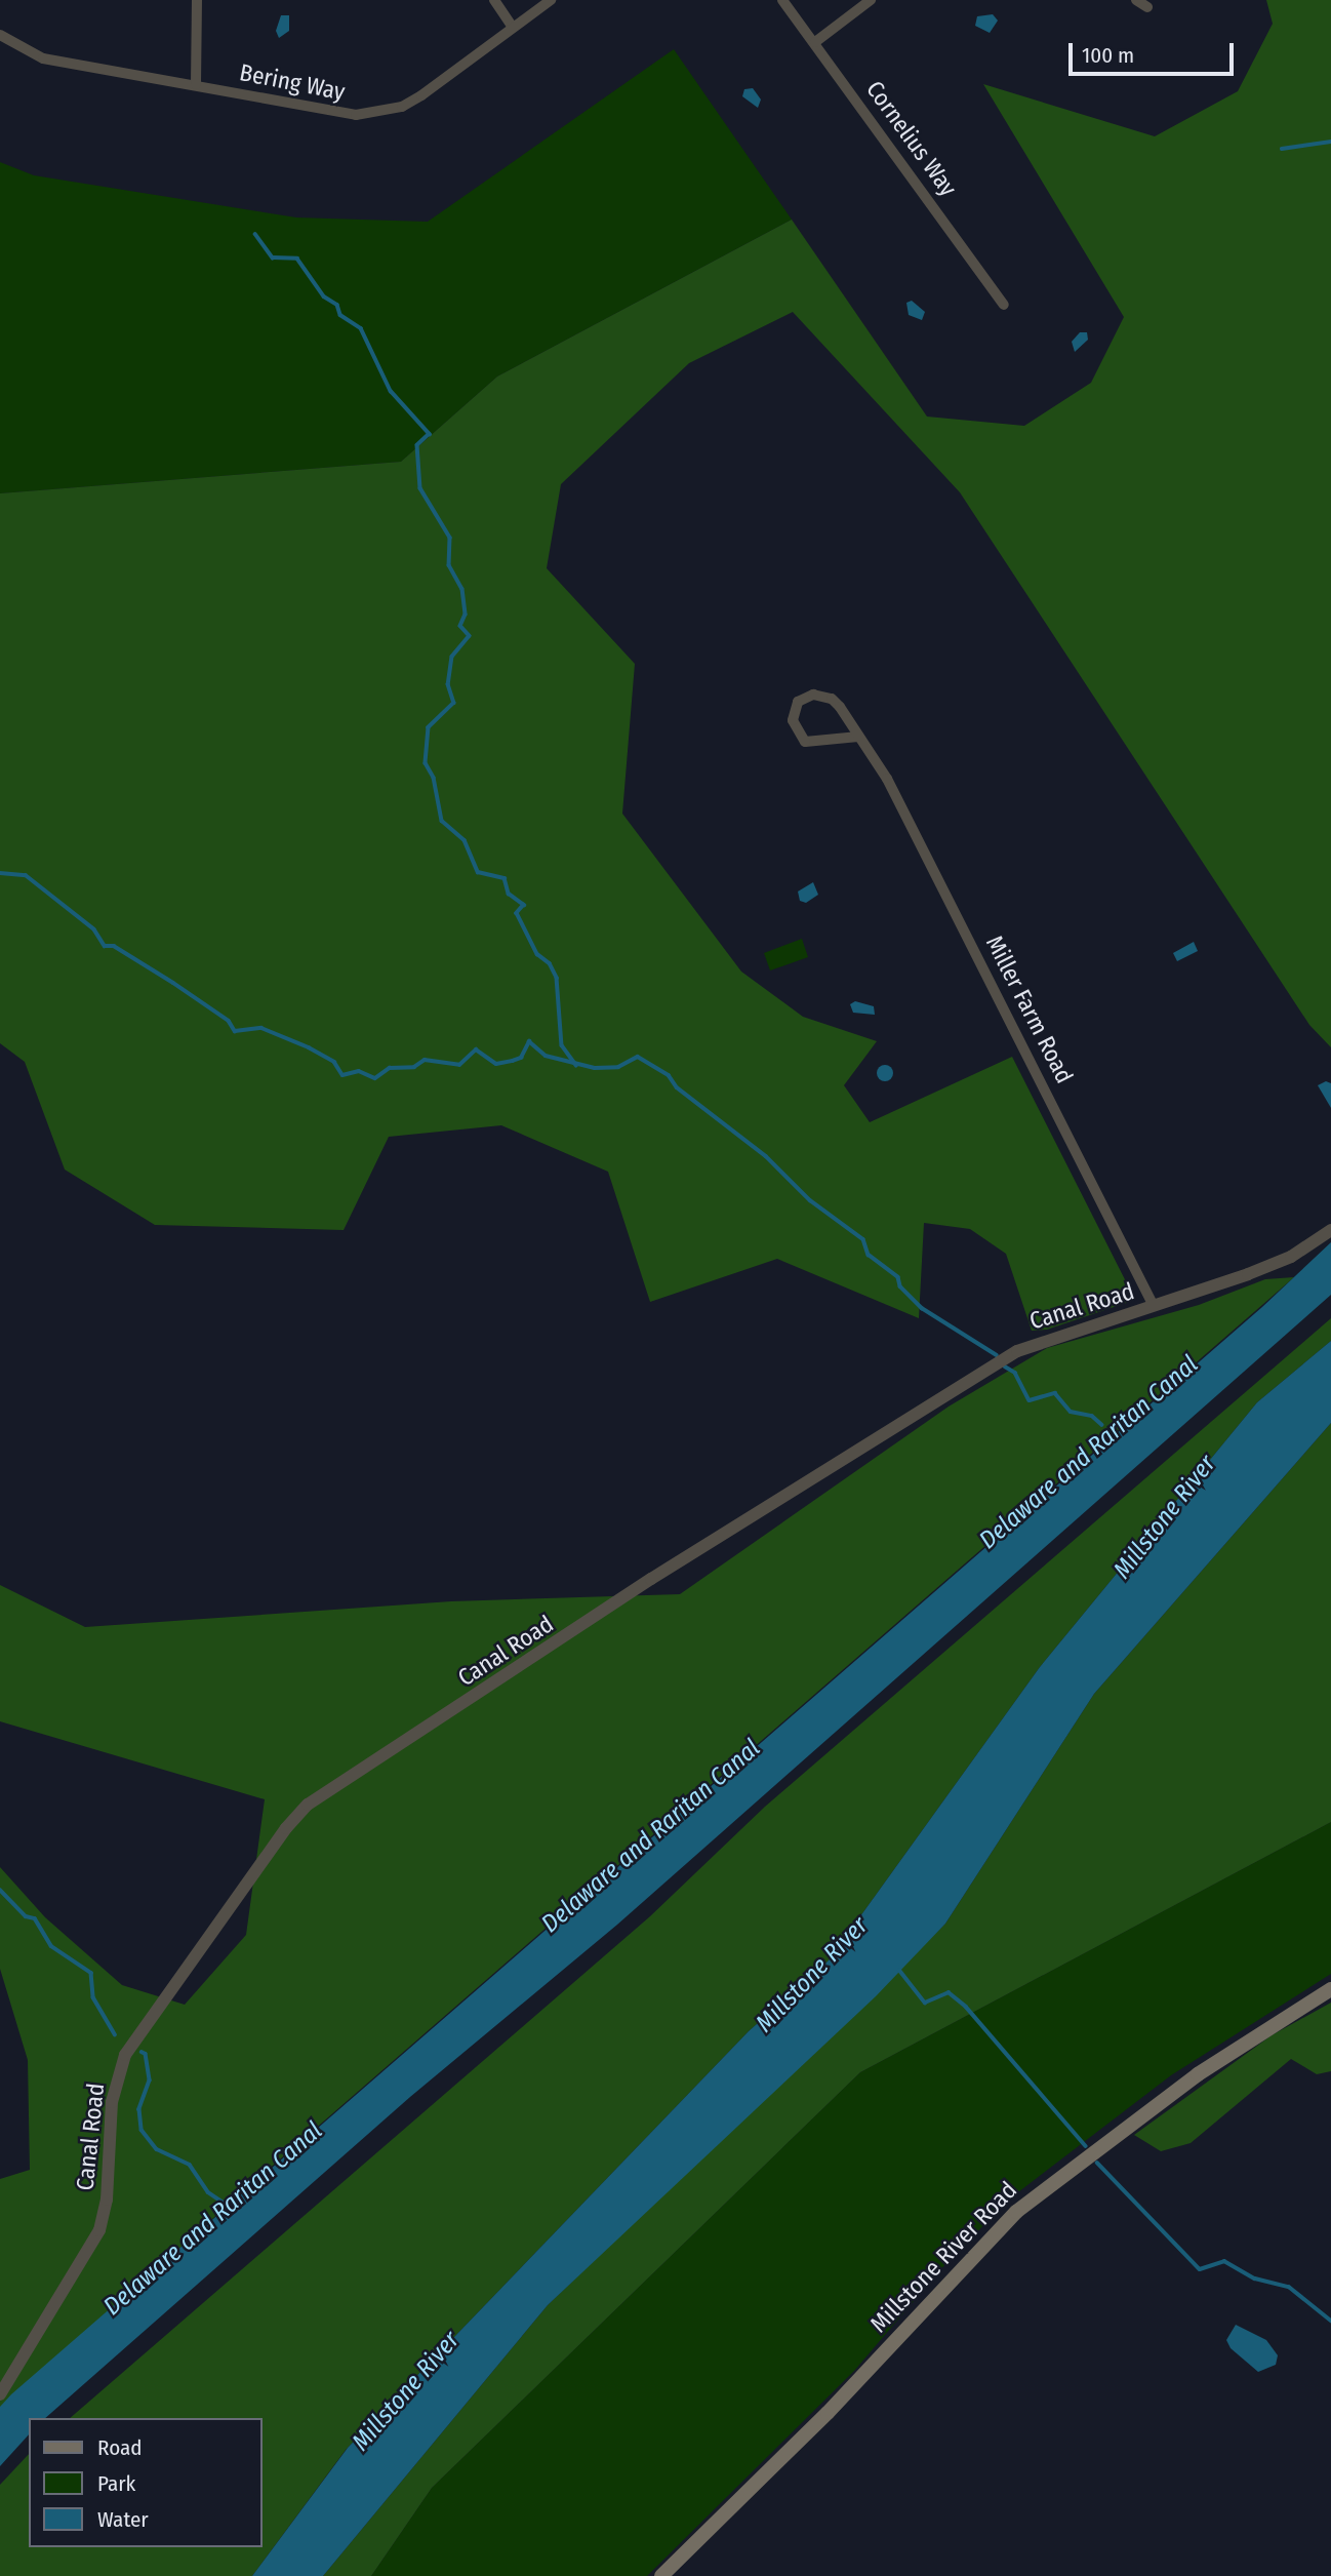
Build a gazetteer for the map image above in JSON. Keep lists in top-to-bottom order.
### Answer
{
  "streets": {
    "main road": ["Millstone River Road"],
    "street": [
      "Bering Way",
      "Cornelius Way",
      "Miller Farm Road",
      "Canal Road"
    ]
  },
  "crossings": [
    ["Miller Farm Road", "Canal Road"]
  ],
  "water": ["Delaware and Raritan Canal", "Millstone River"],
  "legend": ["Road", "Park", "Water"],
  "scale_bar": "100 m"
}
